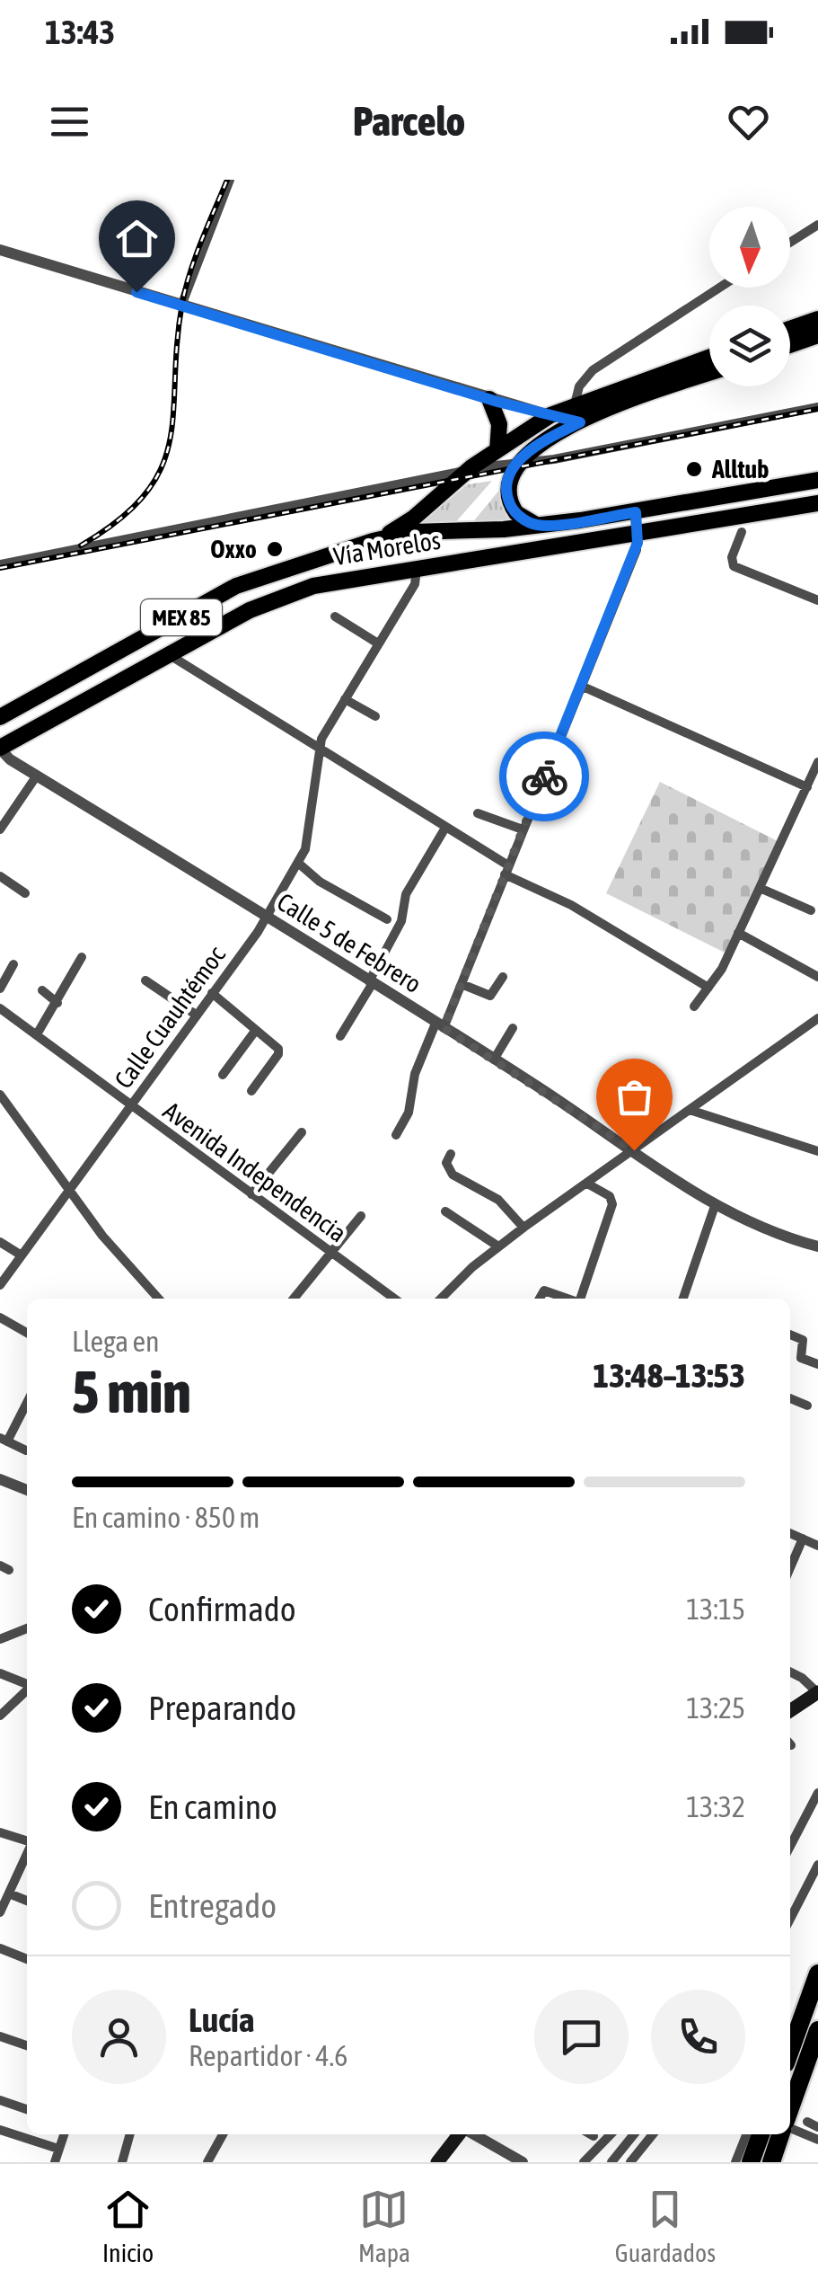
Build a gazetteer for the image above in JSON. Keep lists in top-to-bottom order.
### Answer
{
  "streets": {
    "main road": ["Vía Morelos", "MEX 85"],
    "street": ["Calle 5 de Febrero", "Calle Cuauhtémoc", "Avenida Independencia"]
  },
  "crossings": [
    ["Vía Morelos", "Calle 5 de Febrero"],
    ["Calle 5 de Febrero", "Calle Cuauhtémoc"],
    ["Calle Cuauhtémoc", "Avenida Independencia"]
  ],
  "places": ["Alltub", "Oxxo"],
  "north": "bottom",
  "page": {
    "status": "13:43",
    "header": "Parcelo",
    "heading": ["5 min", "Llega en", "13:48–13:53"],
    "panel": ["Lucía", "Repartidor · 4.6"],
    "bar": "En camino · 850 m",
    "list": [
      ["Confirmado", "13:15"],
      ["Preparando", "13:25"],
      ["En camino", "13:32"],
      "Entregado"
    ],
    "tabs": ["Inicio", "Mapa", "Guardados"]
  }
}
